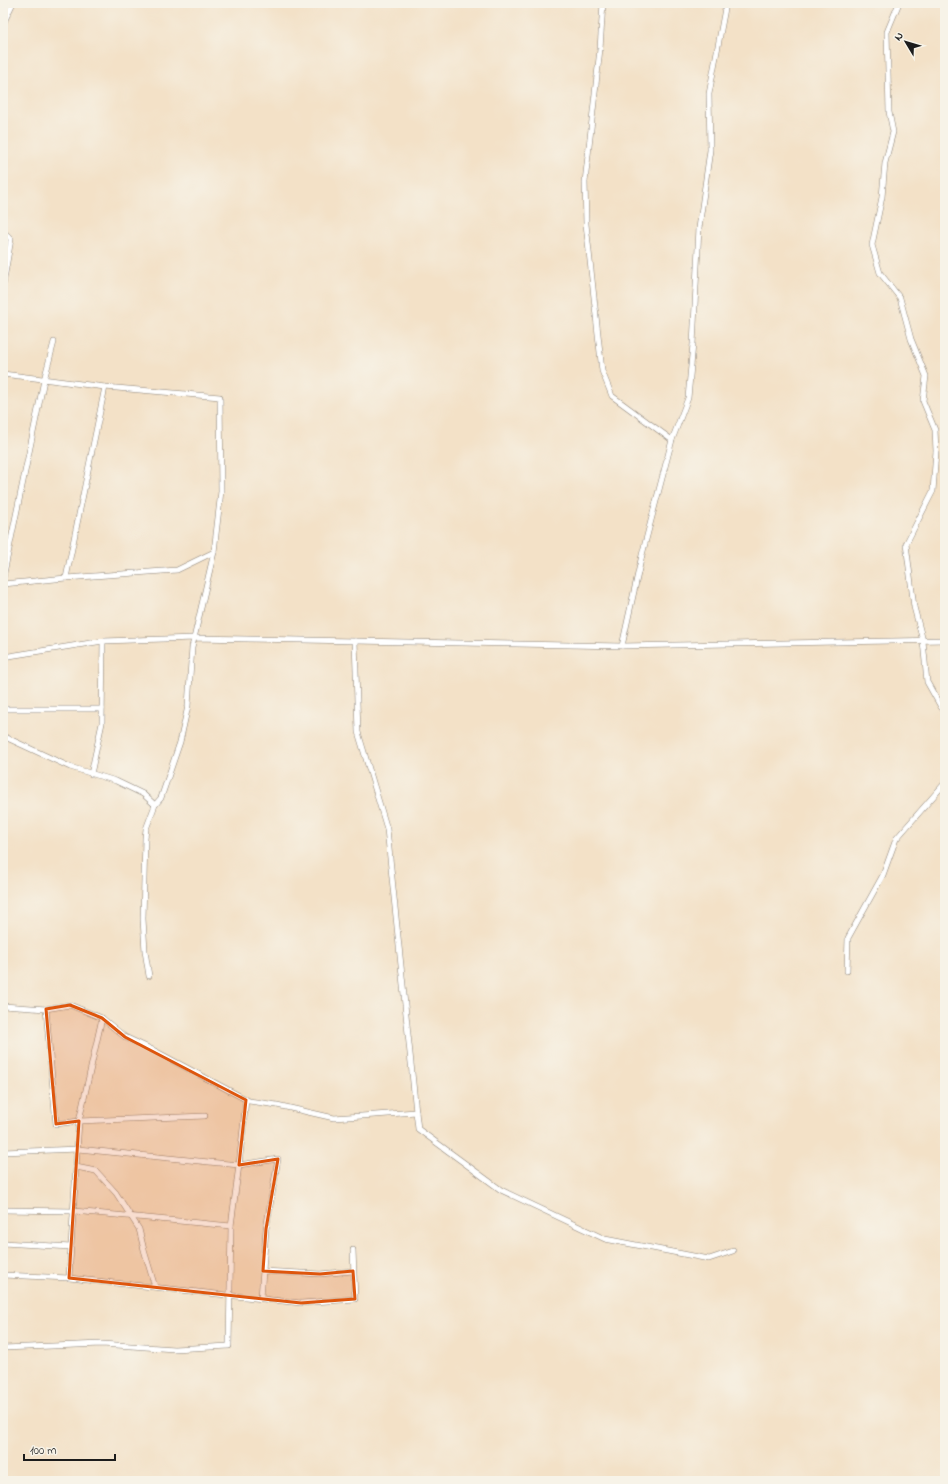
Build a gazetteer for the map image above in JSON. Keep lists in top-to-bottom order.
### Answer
{
  "scale_bar": "100 m",
  "north": "top left"
}
